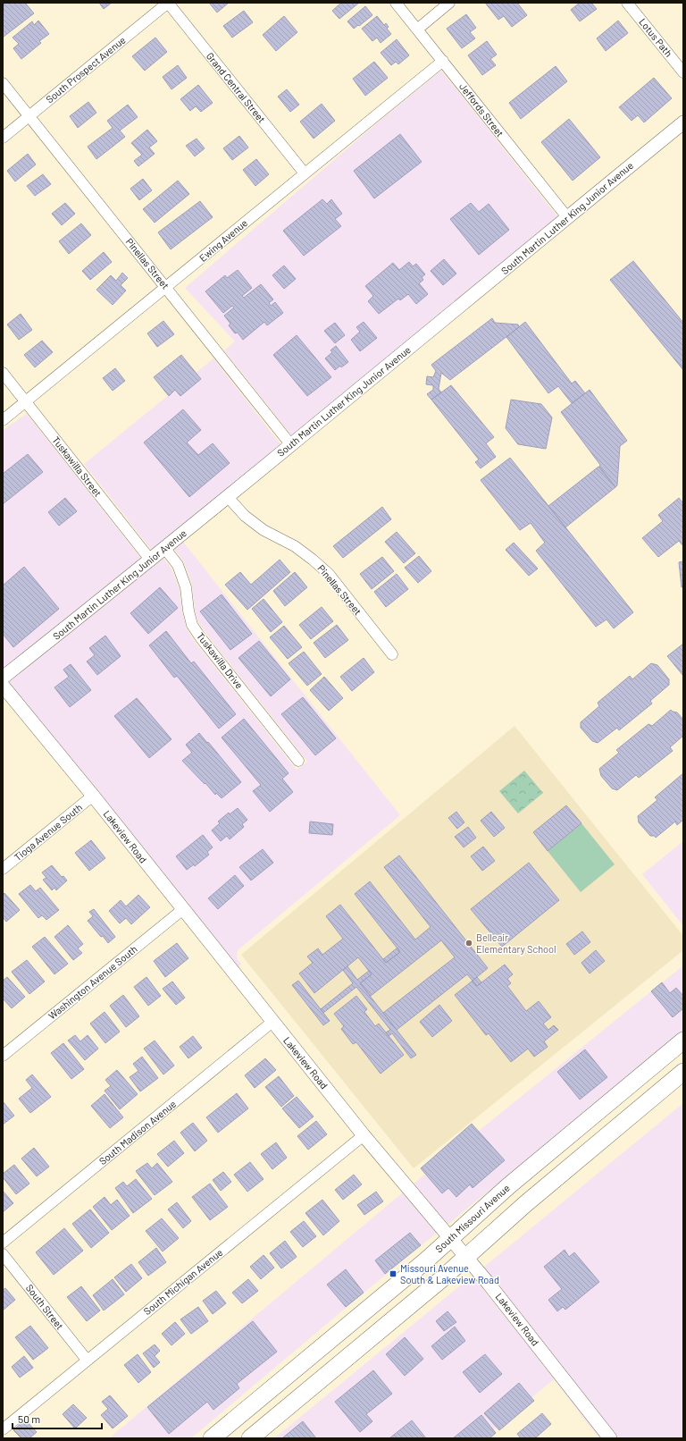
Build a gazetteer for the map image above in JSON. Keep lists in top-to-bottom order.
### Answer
{
  "streets": {
    "main road": ["South Missouri Avenue"],
    "street": [
      "Lotus Path",
      "South Prospect Avenue",
      "Grand Central Street",
      "Jeffords Street",
      "South Martin Luther King Junior Avenue",
      "Ewing Avenue",
      "Pinellas Street",
      "Tuskawilla Street",
      "Tuskawilla Drive",
      "Tioga Avenue South",
      "Lakeview Road",
      "Washington Avenue South",
      "South Madison Avenue",
      "South Michigan Avenue",
      "South Street"
    ]
  },
  "crossings": [
    ["South Prospect Avenue", "Grand Central Street"],
    ["South Prospect Avenue", "Pinellas Street"],
    ["Grand Central Street", "Ewing Avenue"],
    ["Jeffords Street", "South Martin Luther King Junior Avenue"],
    ["Jeffords Street", "Ewing Avenue"],
    ["South Martin Luther King Junior Avenue", "Pinellas Street"],
    ["South Martin Luther King Junior Avenue", "Tuskawilla Street"],
    ["South Martin Luther King Junior Avenue", "Tuskawilla Drive"],
    ["Ewing Avenue", "Pinellas Street"],
    ["Ewing Avenue", "Tuskawilla Street"],
    ["Tioga Avenue South", "Lakeview Road"],
    ["Lakeview Road", "Washington Avenue South"],
    ["Lakeview Road", "South Madison Avenue"],
    ["Lakeview Road", "South Missouri Avenue"],
    ["Lakeview Road", "South Michigan Avenue"],
    ["South Michigan Avenue", "South Street"]
  ],
  "places": {
    "other": ["Belleair Elementary School"],
    "transit": ["Missouri Avenue South & Lakeview Road"]
  },
  "scale_bar": "50 m"
}
